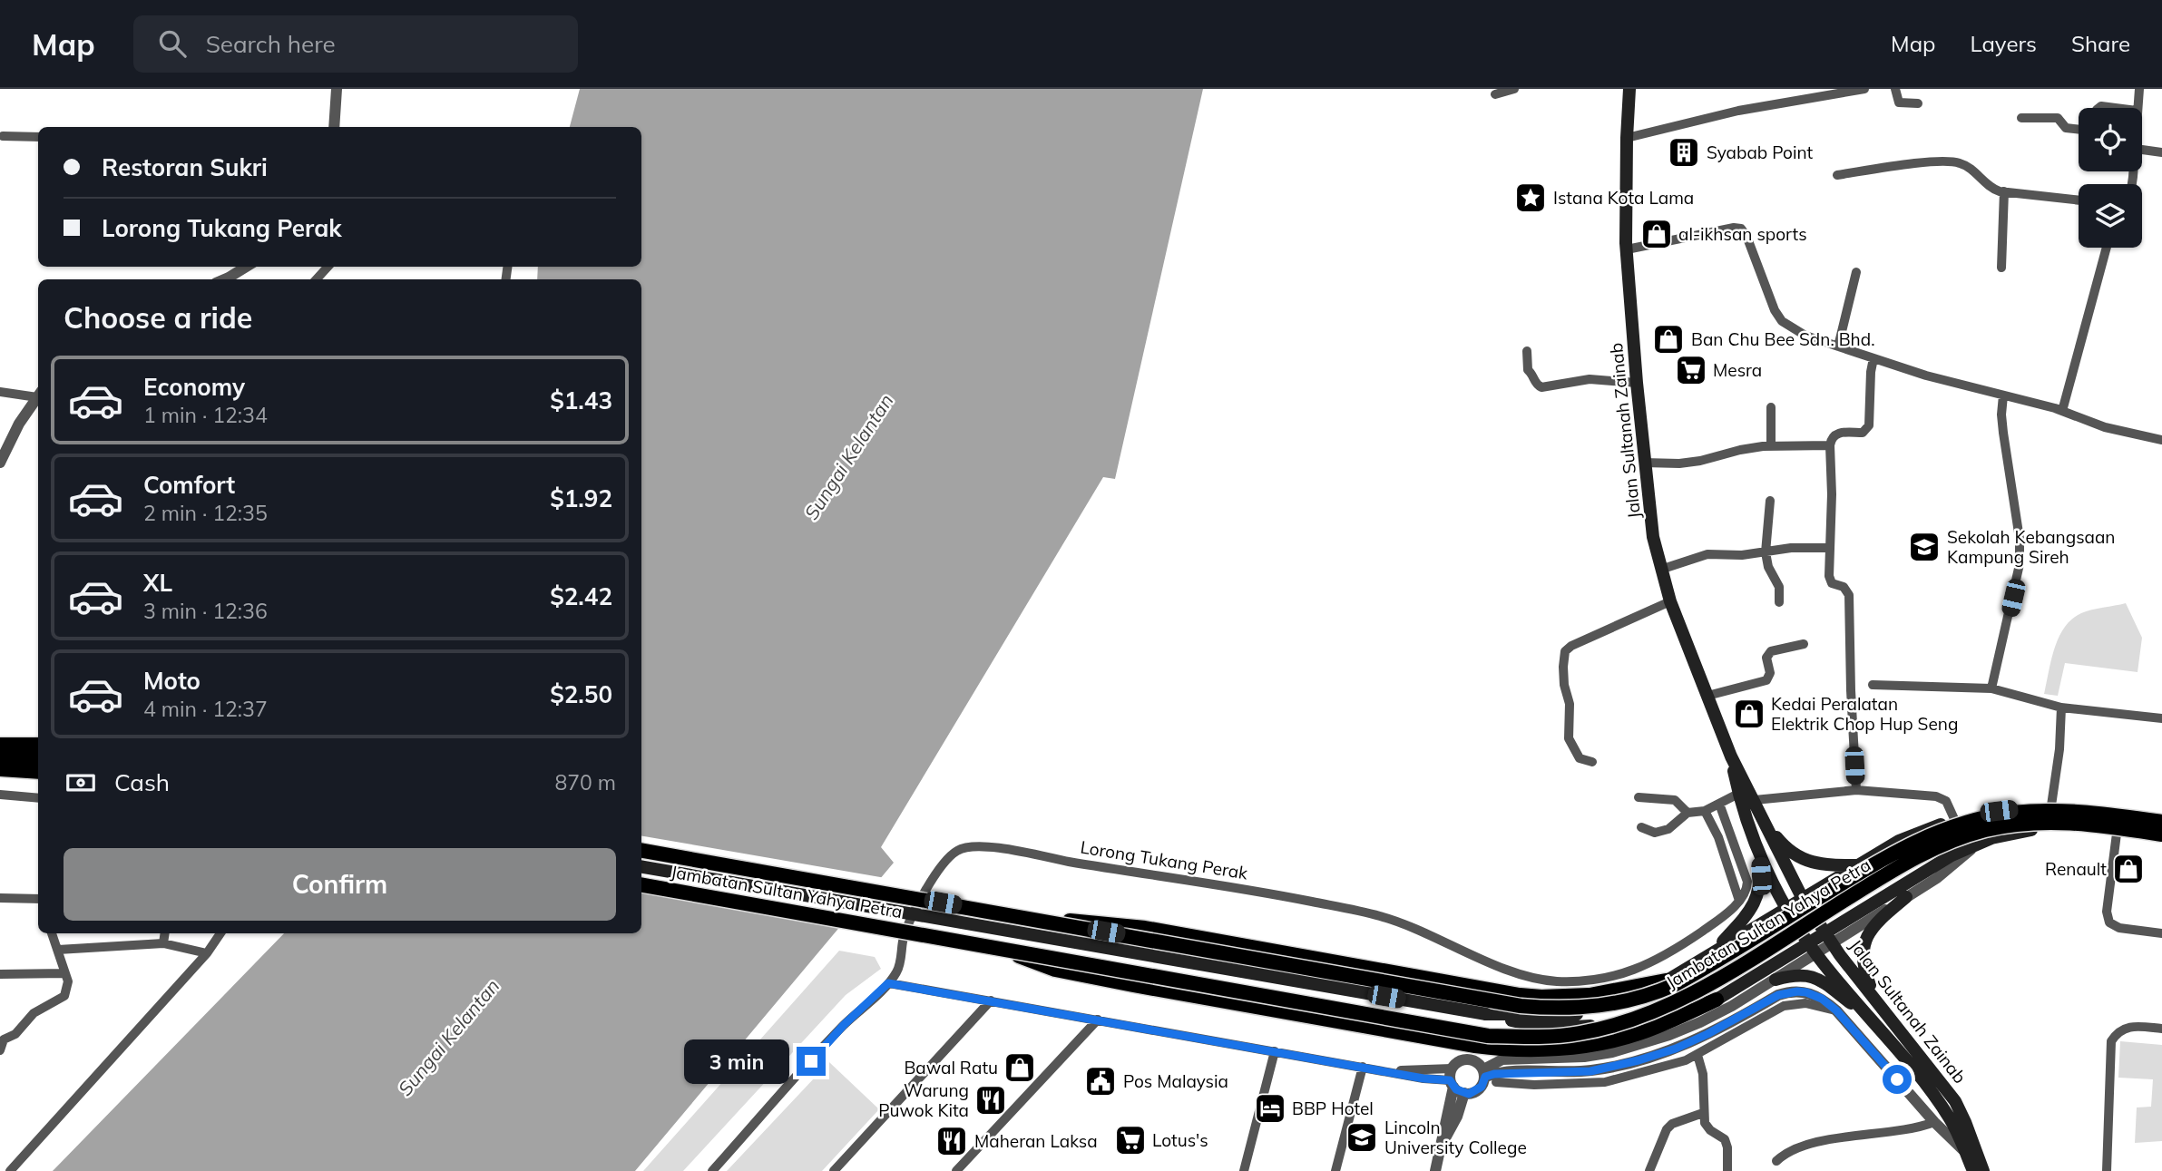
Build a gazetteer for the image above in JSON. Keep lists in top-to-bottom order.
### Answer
{
  "streets": {
    "highway": ["Jambatan Sultan Yahya Petra"],
    "main road": ["Jalan Sultanah Zainab"],
    "street": ["Lorong Tukang Perak"]
  },
  "water": ["Sungai Kelantan"],
  "places": {
    "building": ["Syabab Point"],
    "place": ["Istana Kota Lama"],
    "shop": [
      "al-ikhsan sports",
      "Ban Chu Bee Sdn. Bhd.",
      "Kedai Peralatan Elektrik Chop Hup Seng",
      "Renault",
      "Bawal Ratu"
    ],
    "supermarket": ["Mesra", "Lotus's"],
    "school or university": ["Sekolah Kebangsaan Kampung Sireh", "Lincoln University College"],
    "public building": ["Pos Malaysia"],
    "restaurant": ["Warung Puwok Kita", "Maheran Laksa"],
    "hotel": ["BBP Hotel"]
  },
  "page": {
    "header": "Map",
    "search": "Search here",
    "nav": ["Map", "Layers", "Share"],
    "banner": ["Restoran Sukri", "Lorong Tukang Perak"],
    "heading": "Choose a ride",
    "list": [
      {
        "name": "Economy",
        "note": "1 min · 12:34",
        "value": "$1.43"
      },
      {
        "name": "Comfort",
        "note": "2 min · 12:35",
        "value": "$1.92"
      },
      {
        "name": "XL",
        "note": "3 min · 12:36",
        "value": "$2.42"
      },
      {
        "name": "Moto",
        "note": "4 min · 12:37",
        "value": "$2.50"
      }
    ],
    "pay": ["Cash", "870 m"],
    "buttons": "Confirm",
    "bubble": "3 min"
  }
}
